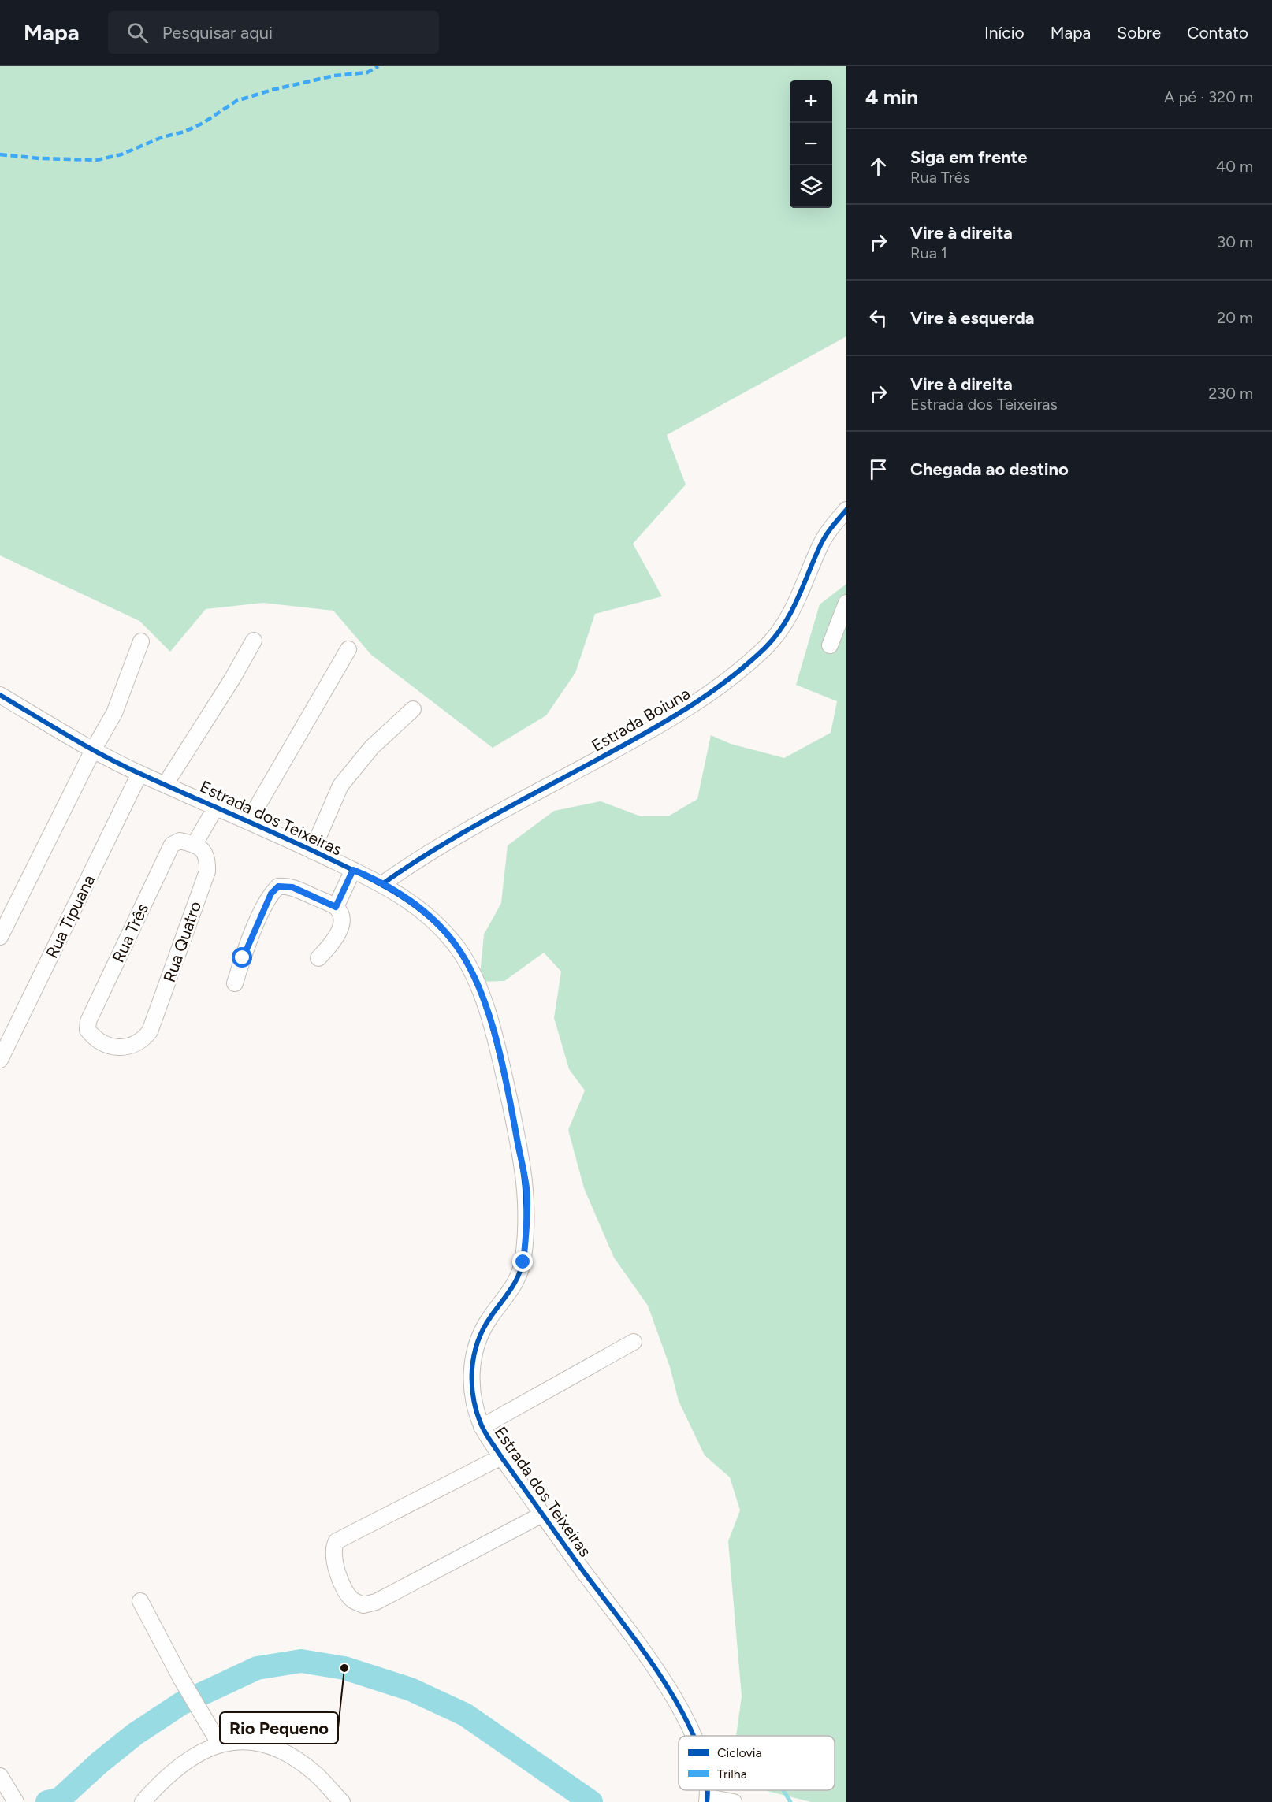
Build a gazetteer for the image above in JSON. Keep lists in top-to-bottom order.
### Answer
{
  "streets": {
    "street": [
      "Estrada Boiuna",
      "Estrada dos Teixeiras",
      "Rua Tipuana",
      "Rua Três",
      "Rua Quatro"
    ]
  },
  "crossings": [
    ["Estrada Boiuna", "Estrada dos Teixeiras"],
    ["Estrada dos Teixeiras", "Rua Tipuana"],
    ["Rua Três", "Rua Quatro"]
  ],
  "places": ["Rio Pequeno"],
  "legend": ["Ciclovia", "Trilha"],
  "page": {
    "header": "Mapa",
    "search": "Pesquisar aqui",
    "nav": [
      "Início",
      "Mapa",
      "Sobre",
      "Contato"
    ],
    "heading": ["4 min", "A pé · 320 m"],
    "map_buttons": ["+", "−"],
    "list": [
      ["Siga em frente", "Rua Três", "40 m"],
      ["Vire à direita", "Rua 1", "30 m"],
      ["Vire à esquerda", "20 m"],
      ["Vire à direita", "Estrada dos Teixeiras", "230 m"],
      "Chegada ao destino"
    ]
  }
}
